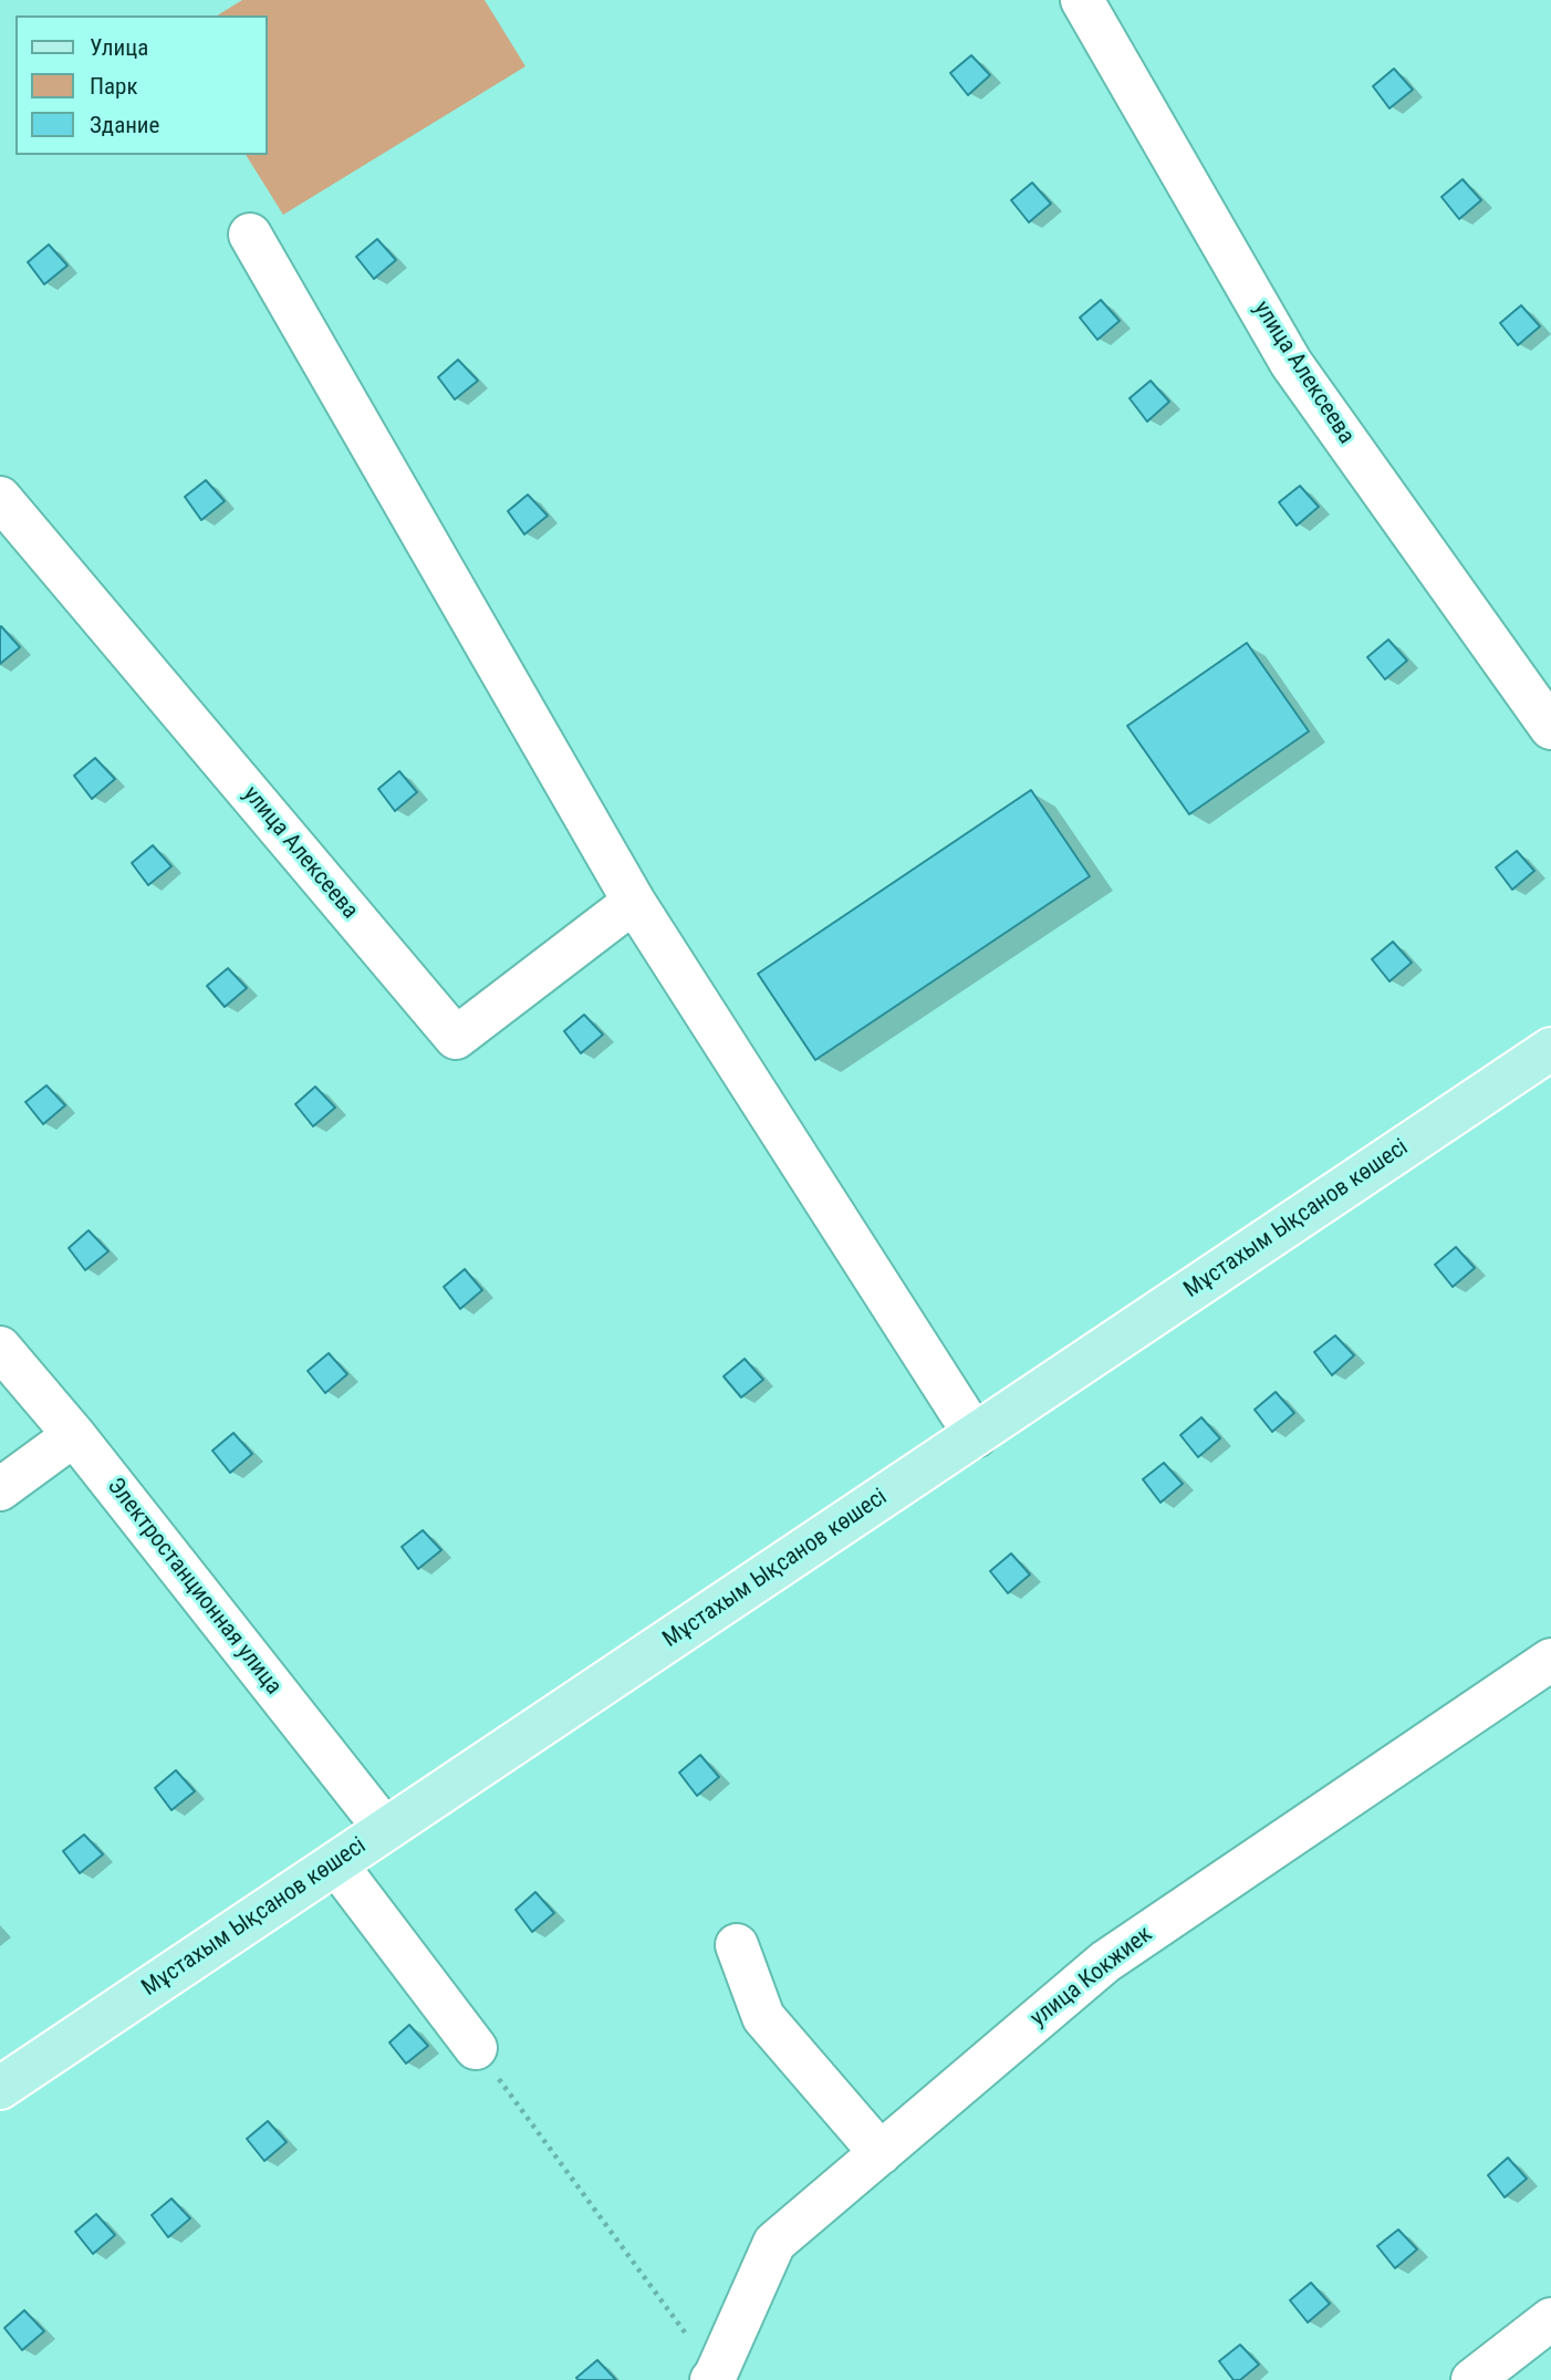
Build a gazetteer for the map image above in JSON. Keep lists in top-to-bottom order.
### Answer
{
  "streets": {
    "main road": ["Мұстахым Ықсанов көшесі"],
    "street": ["улица Алексеева", "Электростанционная улица", "улица Кокжиек"]
  },
  "crossings": [
    ["Мұстахым Ықсанов көшесі", "Электростанционная улица"]
  ],
  "legend": ["Улица", "Парк", "Здание"]
}
